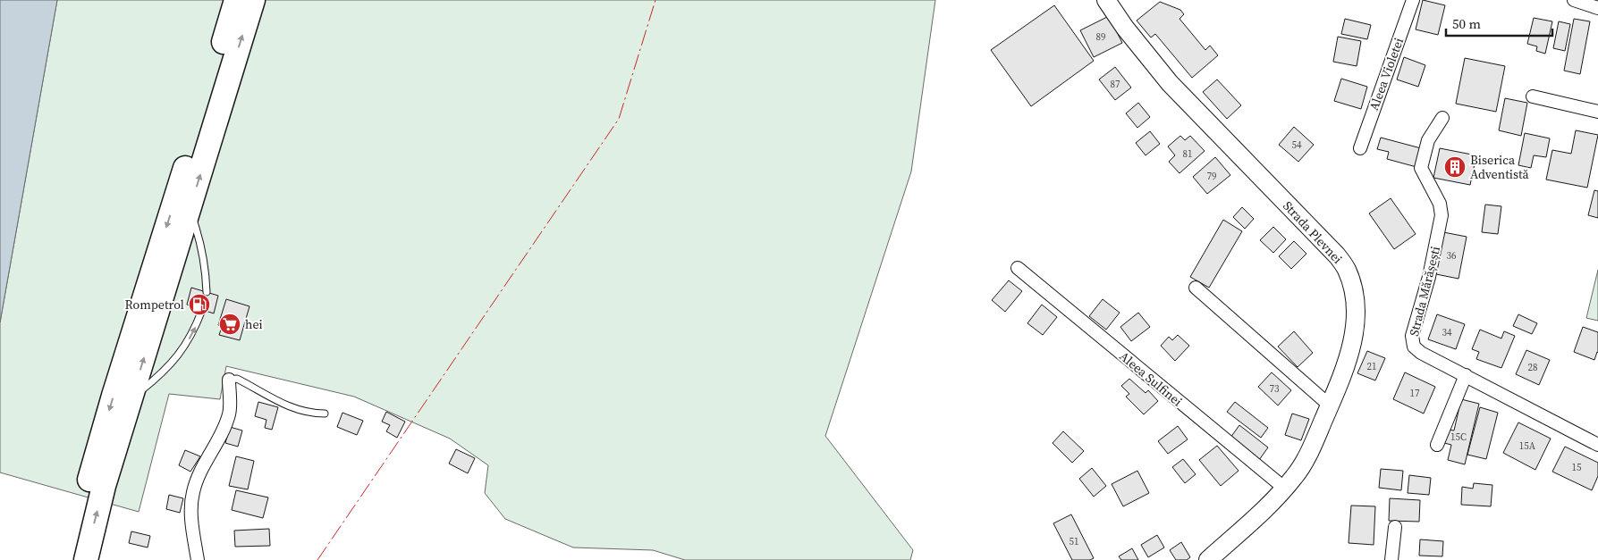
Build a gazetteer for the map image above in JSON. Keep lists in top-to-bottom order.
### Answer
{
  "streets": {
    "main road": ["Strada Plevnei"],
    "street": ["Aleea Violetei", "Strada Mărășești", "Aleea Sulfinei"]
  },
  "crossings": [
    ["Strada Plevnei", "Aleea Sulfinei"]
  ],
  "places": {
    "building": ["Biserica Adventistă"],
    "fuel station": ["Rompetrol"],
    "supermarket": ["hei"]
  },
  "house_numbers": [
    "89",
    "87",
    "54",
    "81",
    "79",
    "36",
    "34",
    "21",
    "28",
    "73",
    "17",
    "15C",
    "15A",
    "15",
    "51"
  ],
  "scale_bar": "50 m"
}
